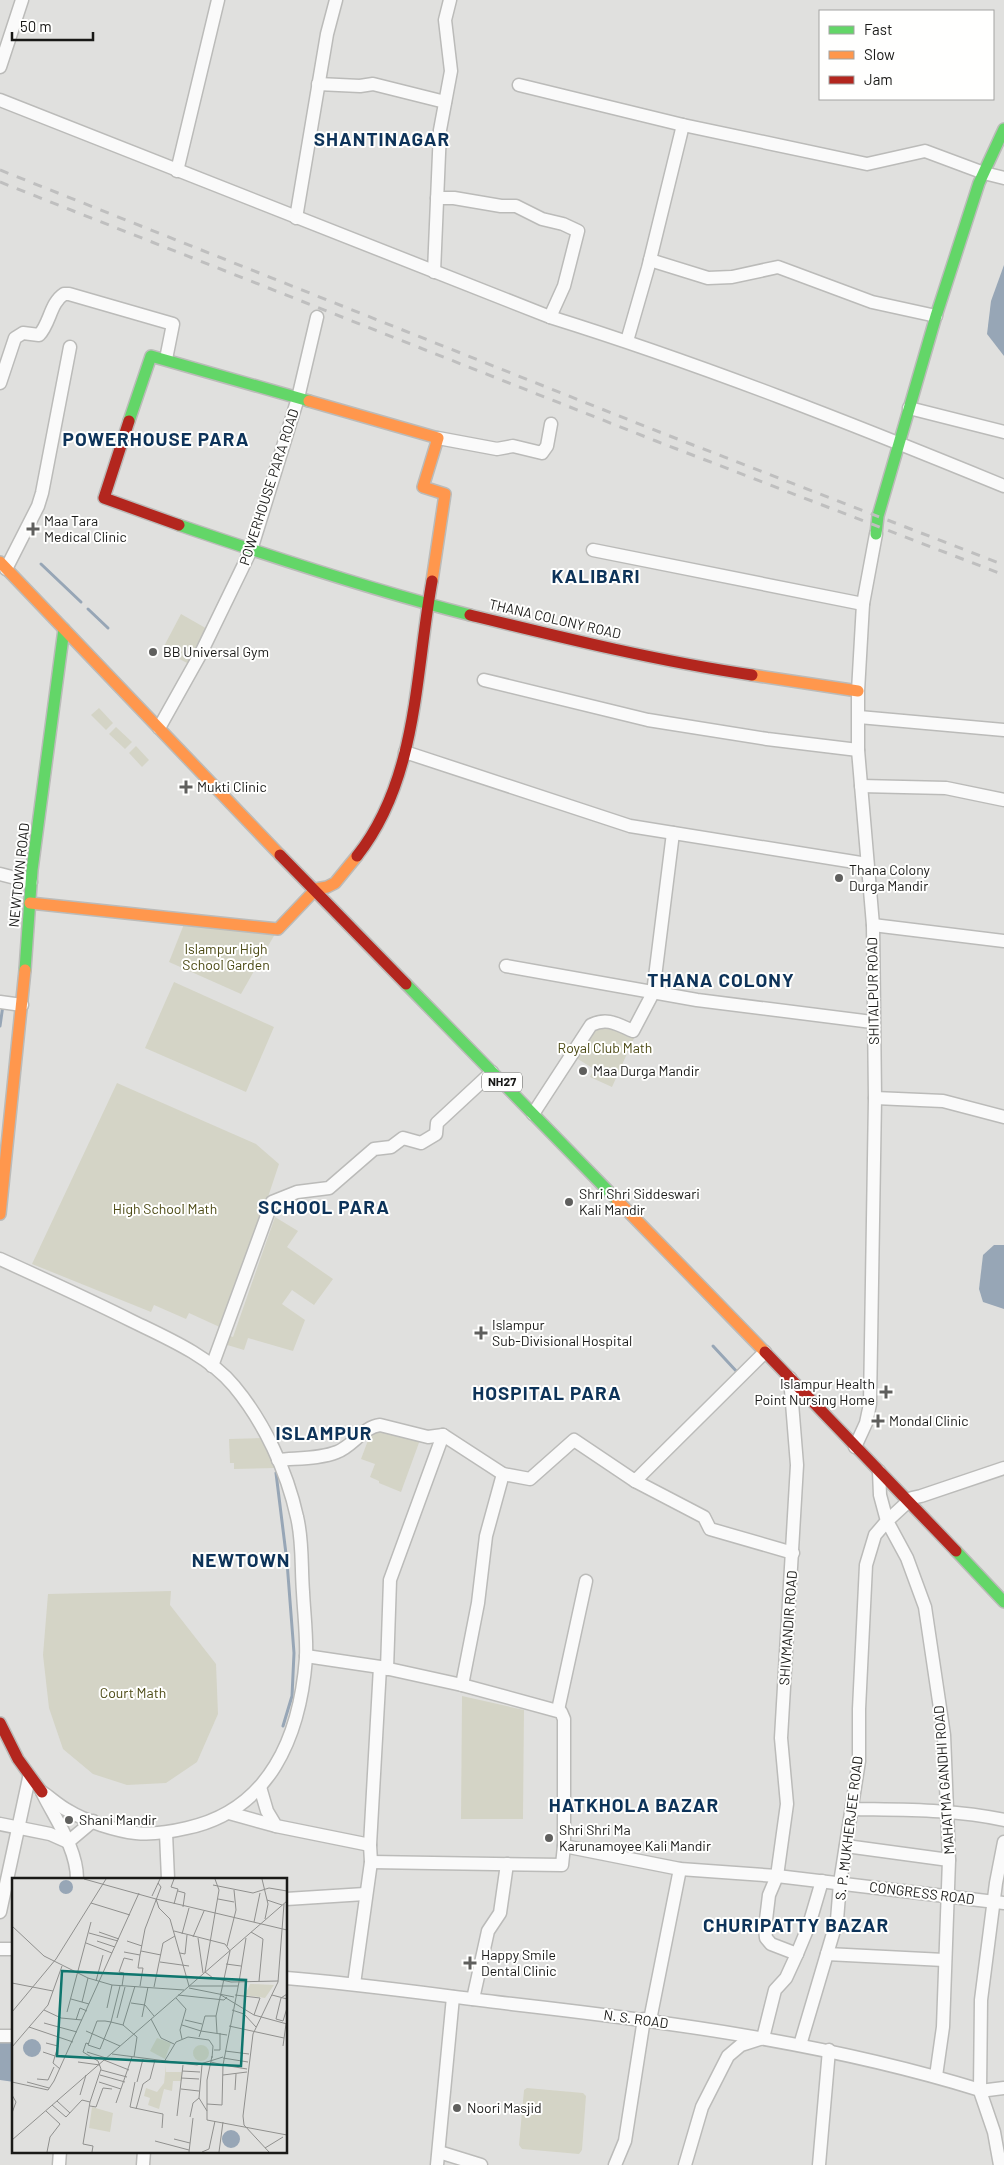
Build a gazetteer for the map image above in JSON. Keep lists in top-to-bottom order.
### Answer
{
  "streets": {
    "street": [
      "POWERHOUSE PARA ROAD",
      "THANA COLONY ROAD",
      "NEWTOWN ROAD",
      "SHITALPUR ROAD",
      "NH27",
      "SHIVMANDIR ROAD",
      "MAHATMA GANDHI ROAD",
      "S. P. MUKHERJEE ROAD",
      "CONGRESS ROAD",
      "N. S. ROAD"
    ]
  },
  "crossings": [
    ["POWERHOUSE PARA ROAD", "THANA COLONY ROAD"],
    ["POWERHOUSE PARA ROAD", "NH27"],
    ["THANA COLONY ROAD", "SHITALPUR ROAD"],
    ["NEWTOWN ROAD", "NH27"],
    ["SHITALPUR ROAD", "NH27"],
    ["NH27", "SHIVMANDIR ROAD"],
    ["NH27", "MAHATMA GANDHI ROAD"],
    ["SHIVMANDIR ROAD", "CONGRESS ROAD"],
    ["MAHATMA GANDHI ROAD", "S. P. MUKHERJEE ROAD"],
    ["MAHATMA GANDHI ROAD", "CONGRESS ROAD"],
    ["MAHATMA GANDHI ROAD", "N. S. ROAD"],
    ["S. P. MUKHERJEE ROAD", "CONGRESS ROAD"],
    ["S. P. MUKHERJEE ROAD", "N. S. ROAD"]
  ],
  "districts": [
    "SHANTINAGAR",
    "POWERHOUSE PARA",
    "KALIBARI",
    "THANA COLONY",
    "SCHOOL PARA",
    "HOSPITAL PARA",
    "ISLAMPUR",
    "NEWTOWN",
    "HATKHOLA BAZAR",
    "CHURIPATTY BAZAR"
  ],
  "parks": [
    "Islampur High School Garden",
    "Royal Club Math",
    "High School Math",
    "Court Math"
  ],
  "places": {
    "health": [
      "Maa Tara Medical Clinic",
      "Mukti Clinic",
      "Islampur Sub-Divisional Hospital",
      "Islampur Health Point Nursing Home",
      "Mondal Clinic",
      "Happy Smile Dental Clinic"
    ],
    "other": [
      "BB Universal Gym",
      "Thana Colony Durga Mandir",
      "Maa Durga Mandir",
      "Shri Shri Siddeswari Kali Mandir",
      "Shani Mandir",
      "Shri Shri Ma Karunamoyee Kali Mandir",
      "Noori Masjid"
    ]
  },
  "legend": ["Fast", "Slow", "Jam"],
  "scale_bar": "50 m"
}
